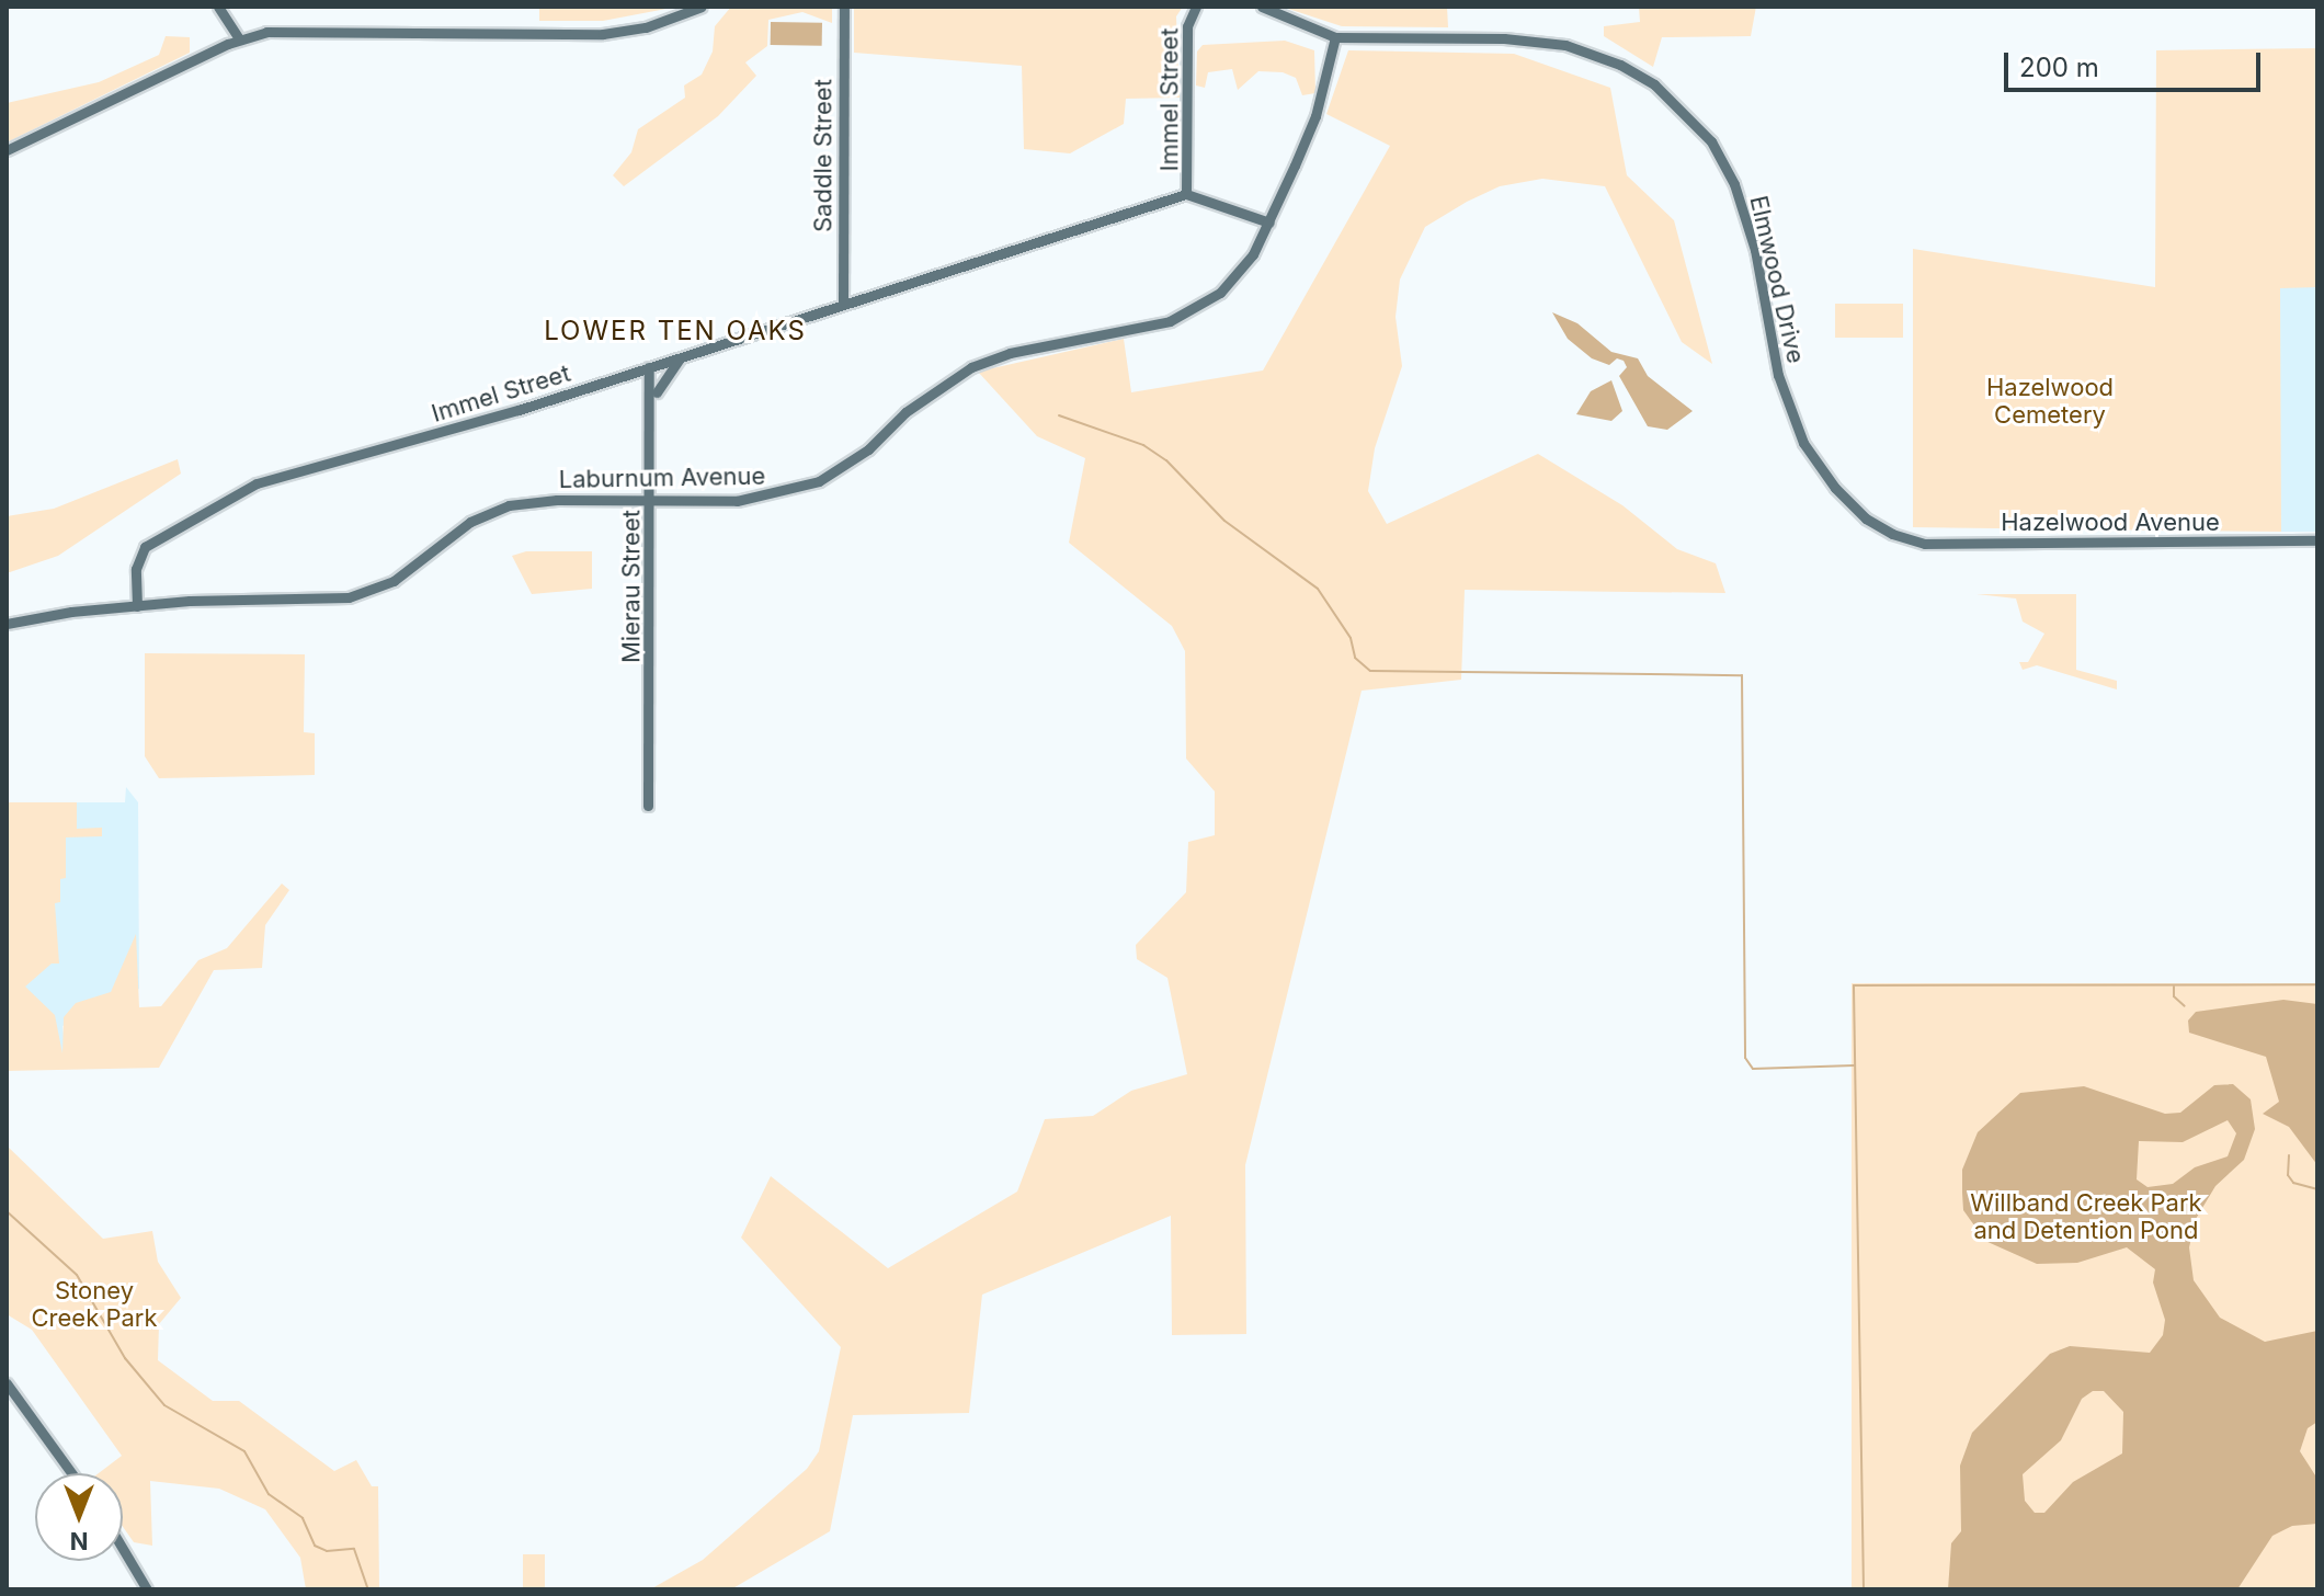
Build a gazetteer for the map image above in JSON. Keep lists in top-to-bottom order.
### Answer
{
  "streets": {
    "street": [
      "Immel Street",
      "Saddle Street",
      "Elmwood Drive",
      "Laburnum Avenue",
      "Hazelwood Avenue",
      "Mierau Street"
    ]
  },
  "crossings": [
    ["Immel Street", "Saddle Street"],
    ["Immel Street", "Laburnum Avenue"],
    ["Immel Street", "Mierau Street"],
    ["Elmwood Drive", "Laburnum Avenue"],
    ["Elmwood Drive", "Hazelwood Avenue"],
    ["Laburnum Avenue", "Mierau Street"]
  ],
  "districts": ["LOWER TEN OAKS"],
  "parks": ["Hazelwood Cemetery", "Willband Creek Park and Detention Pond", "Stoney Creek Park"],
  "scale_bar": "200 m",
  "north": "bottom"
}
